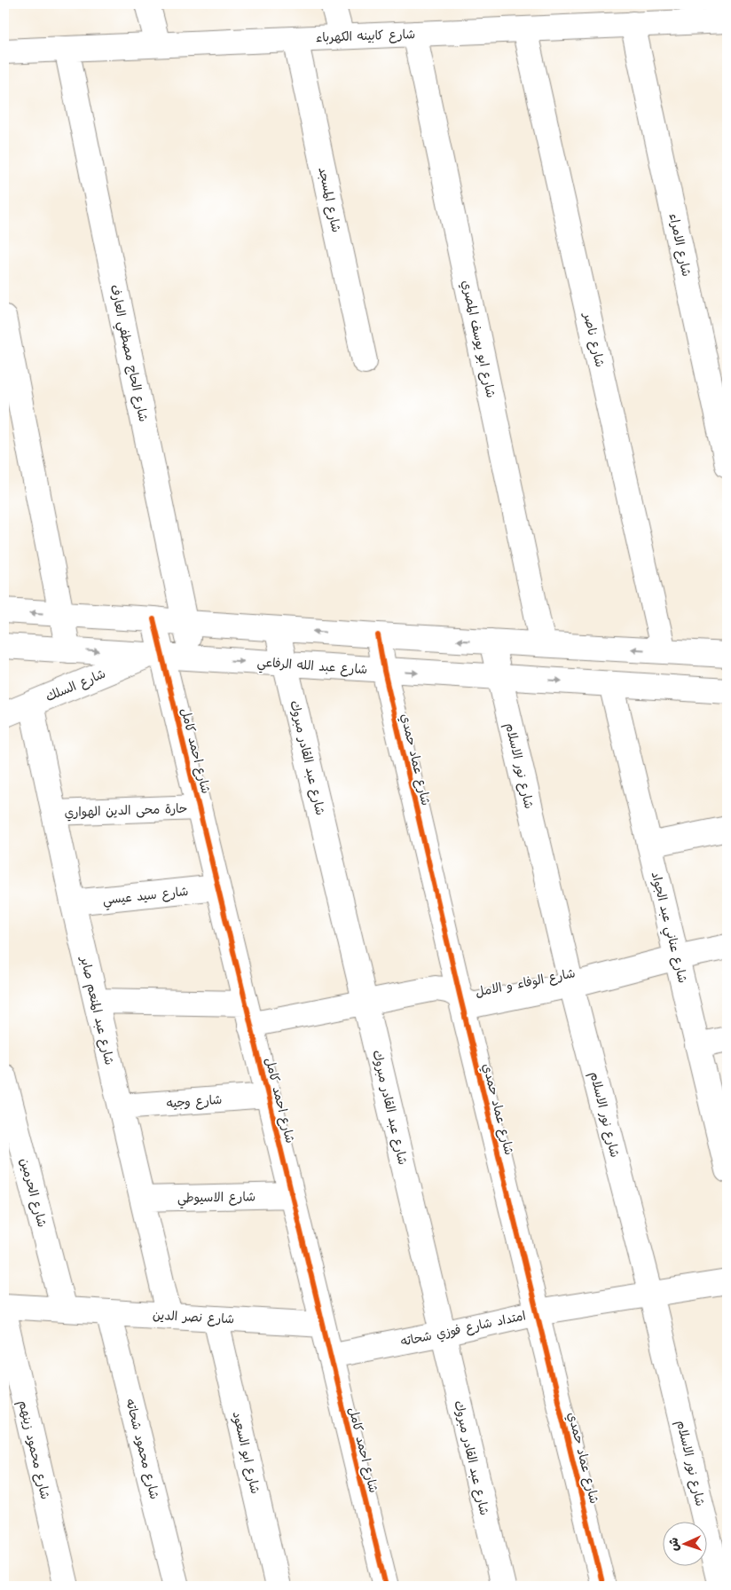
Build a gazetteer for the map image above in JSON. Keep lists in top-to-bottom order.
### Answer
{
  "streets": {
    "street": [
      "شارع كابينه الكهرباء",
      "شارع المسجد",
      "شارع الامراء",
      "شارع ابو يوسف المصري",
      "شارع ناصر",
      "شارع الحاج مصطفي العارف",
      "شارع عبد الله الرفاعي",
      "شارع السلك",
      "شارع احمد كامل",
      "شارع عبد القادر مبروك",
      "شارع عماد حمدي",
      "شارع نور الاسلام",
      "حارة محى الدين الهواري",
      "شارع سيد عيسي",
      "شارع عناني عبد الجواد",
      "شارع الوفاء و الامل",
      "شارع عبد المنعم صابر",
      "شارع وجيه",
      "شارع الحرمين",
      "شارع الاسيوطي",
      "شارع نصر الدين",
      "امتداد شارع فوزي شحاته",
      "شارع محمود شحاته",
      "شارع محمود زينهم",
      "شارع ابو السعود"
    ]
  },
  "crossings": [
    ["شارع كابينه الكهرباء", "شارع المسجد"],
    ["شارع كابينه الكهرباء", "شارع الامراء"],
    ["شارع كابينه الكهرباء", "شارع ابو يوسف المصري"],
    ["شارع كابينه الكهرباء", "شارع ناصر"],
    ["شارع كابينه الكهرباء", "شارع الحاج مصطفي العارف"],
    ["شارع الحاج مصطفي العارف", "شارع عبد الله الرفاعي"],
    ["شارع عبد الله الرفاعي", "شارع السلك"],
    ["شارع عبد الله الرفاعي", "شارع احمد كامل"],
    ["شارع عبد الله الرفاعي", "شارع عبد القادر مبروك"],
    ["شارع عبد الله الرفاعي", "شارع عماد حمدي"],
    ["شارع عبد الله الرفاعي", "شارع نور الاسلام"],
    ["شارع عبد الله الرفاعي", "شارع عناني عبد الجواد"],
    ["شارع السلك", "شارع احمد كامل"],
    ["شارع السلك", "شارع عبد المنعم صابر"],
    ["شارع احمد كامل", "حارة محى الدين الهواري"],
    ["شارع احمد كامل", "شارع سيد عيسي"],
    ["شارع احمد كامل", "شارع الوفاء و الامل"],
    ["شارع احمد كامل", "شارع وجيه"],
    ["شارع احمد كامل", "شارع الاسيوطي"],
    ["شارع احمد كامل", "شارع نصر الدين"],
    ["شارع احمد كامل", "امتداد شارع فوزي شحاته"],
    ["شارع عبد القادر مبروك", "شارع الوفاء و الامل"],
    ["شارع عبد القادر مبروك", "امتداد شارع فوزي شحاته"],
    ["شارع عماد حمدي", "شارع الوفاء و الامل"],
    ["شارع عماد حمدي", "امتداد شارع فوزي شحاته"],
    ["شارع نور الاسلام", "شارع الوفاء و الامل"],
    ["شارع نور الاسلام", "امتداد شارع فوزي شحاته"],
    ["حارة محى الدين الهواري", "شارع عبد المنعم صابر"],
    ["شارع سيد عيسي", "شارع عبد المنعم صابر"],
    ["شارع عناني عبد الجواد", "شارع الوفاء و الامل"],
    ["شارع الوفاء و الامل", "شارع عبد المنعم صابر"],
    ["شارع عبد المنعم صابر", "شارع وجيه"],
    ["شارع عبد المنعم صابر", "شارع الاسيوطي"],
    ["شارع عبد المنعم صابر", "شارع نصر الدين"],
    ["شارع الحرمين", "شارع نصر الدين"],
    ["شارع نصر الدين", "شارع محمود شحاته"],
    ["شارع نصر الدين", "شارع ابو السعود"]
  ],
  "north": "left"
}
